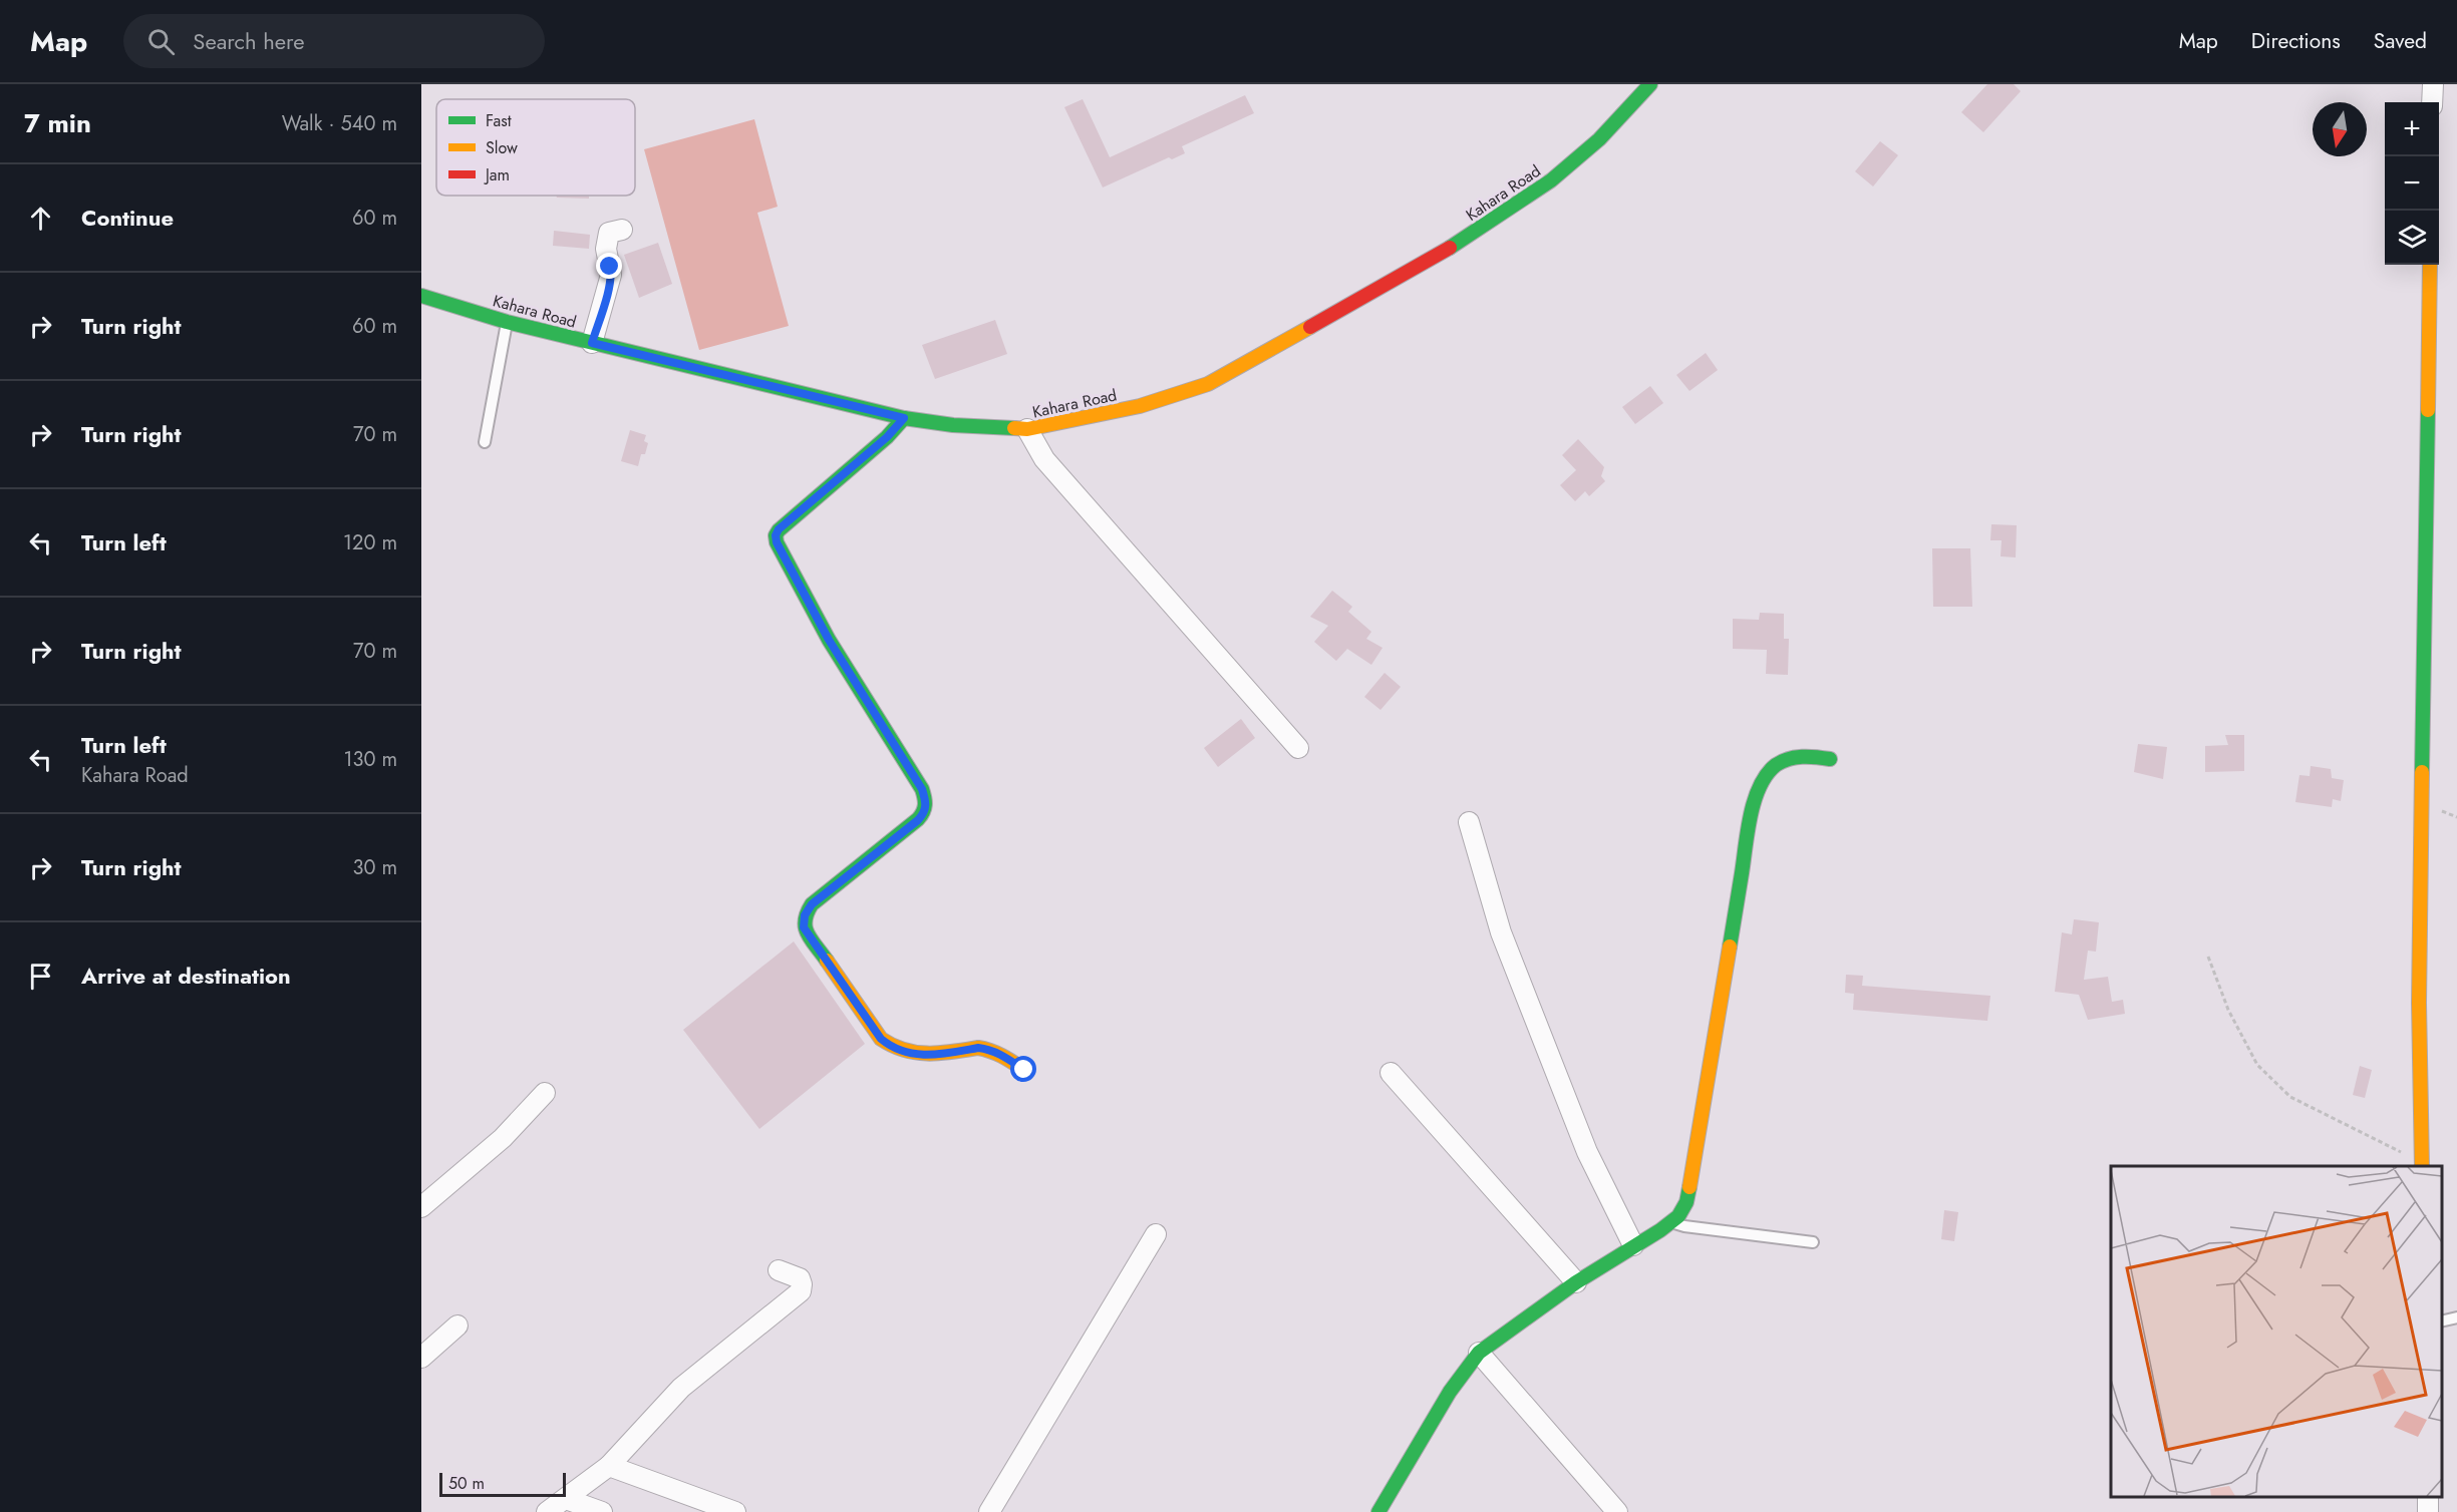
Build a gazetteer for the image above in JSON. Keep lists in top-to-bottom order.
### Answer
{
  "streets": {
    "street": ["Kahara Road"]
  },
  "legend": ["Fast", "Slow", "Jam"],
  "scale_bar": "50 m",
  "north": "bottom",
  "page": {
    "header": "Map",
    "search": "Search here",
    "nav": ["Map", "Directions", "Saved"],
    "heading": ["7 min", "Walk · 540 m"],
    "map_buttons": ["+", "−"],
    "list": [
      ["Continue", "60 m"],
      ["Turn right", "60 m"],
      ["Turn right", "70 m"],
      ["Turn left", "120 m"],
      ["Turn right", "70 m"],
      ["Turn left", "Kahara Road", "130 m"],
      ["Turn right", "30 m"],
      "Arrive at destination"
    ],
    "scale": "50 m"
  }
}
